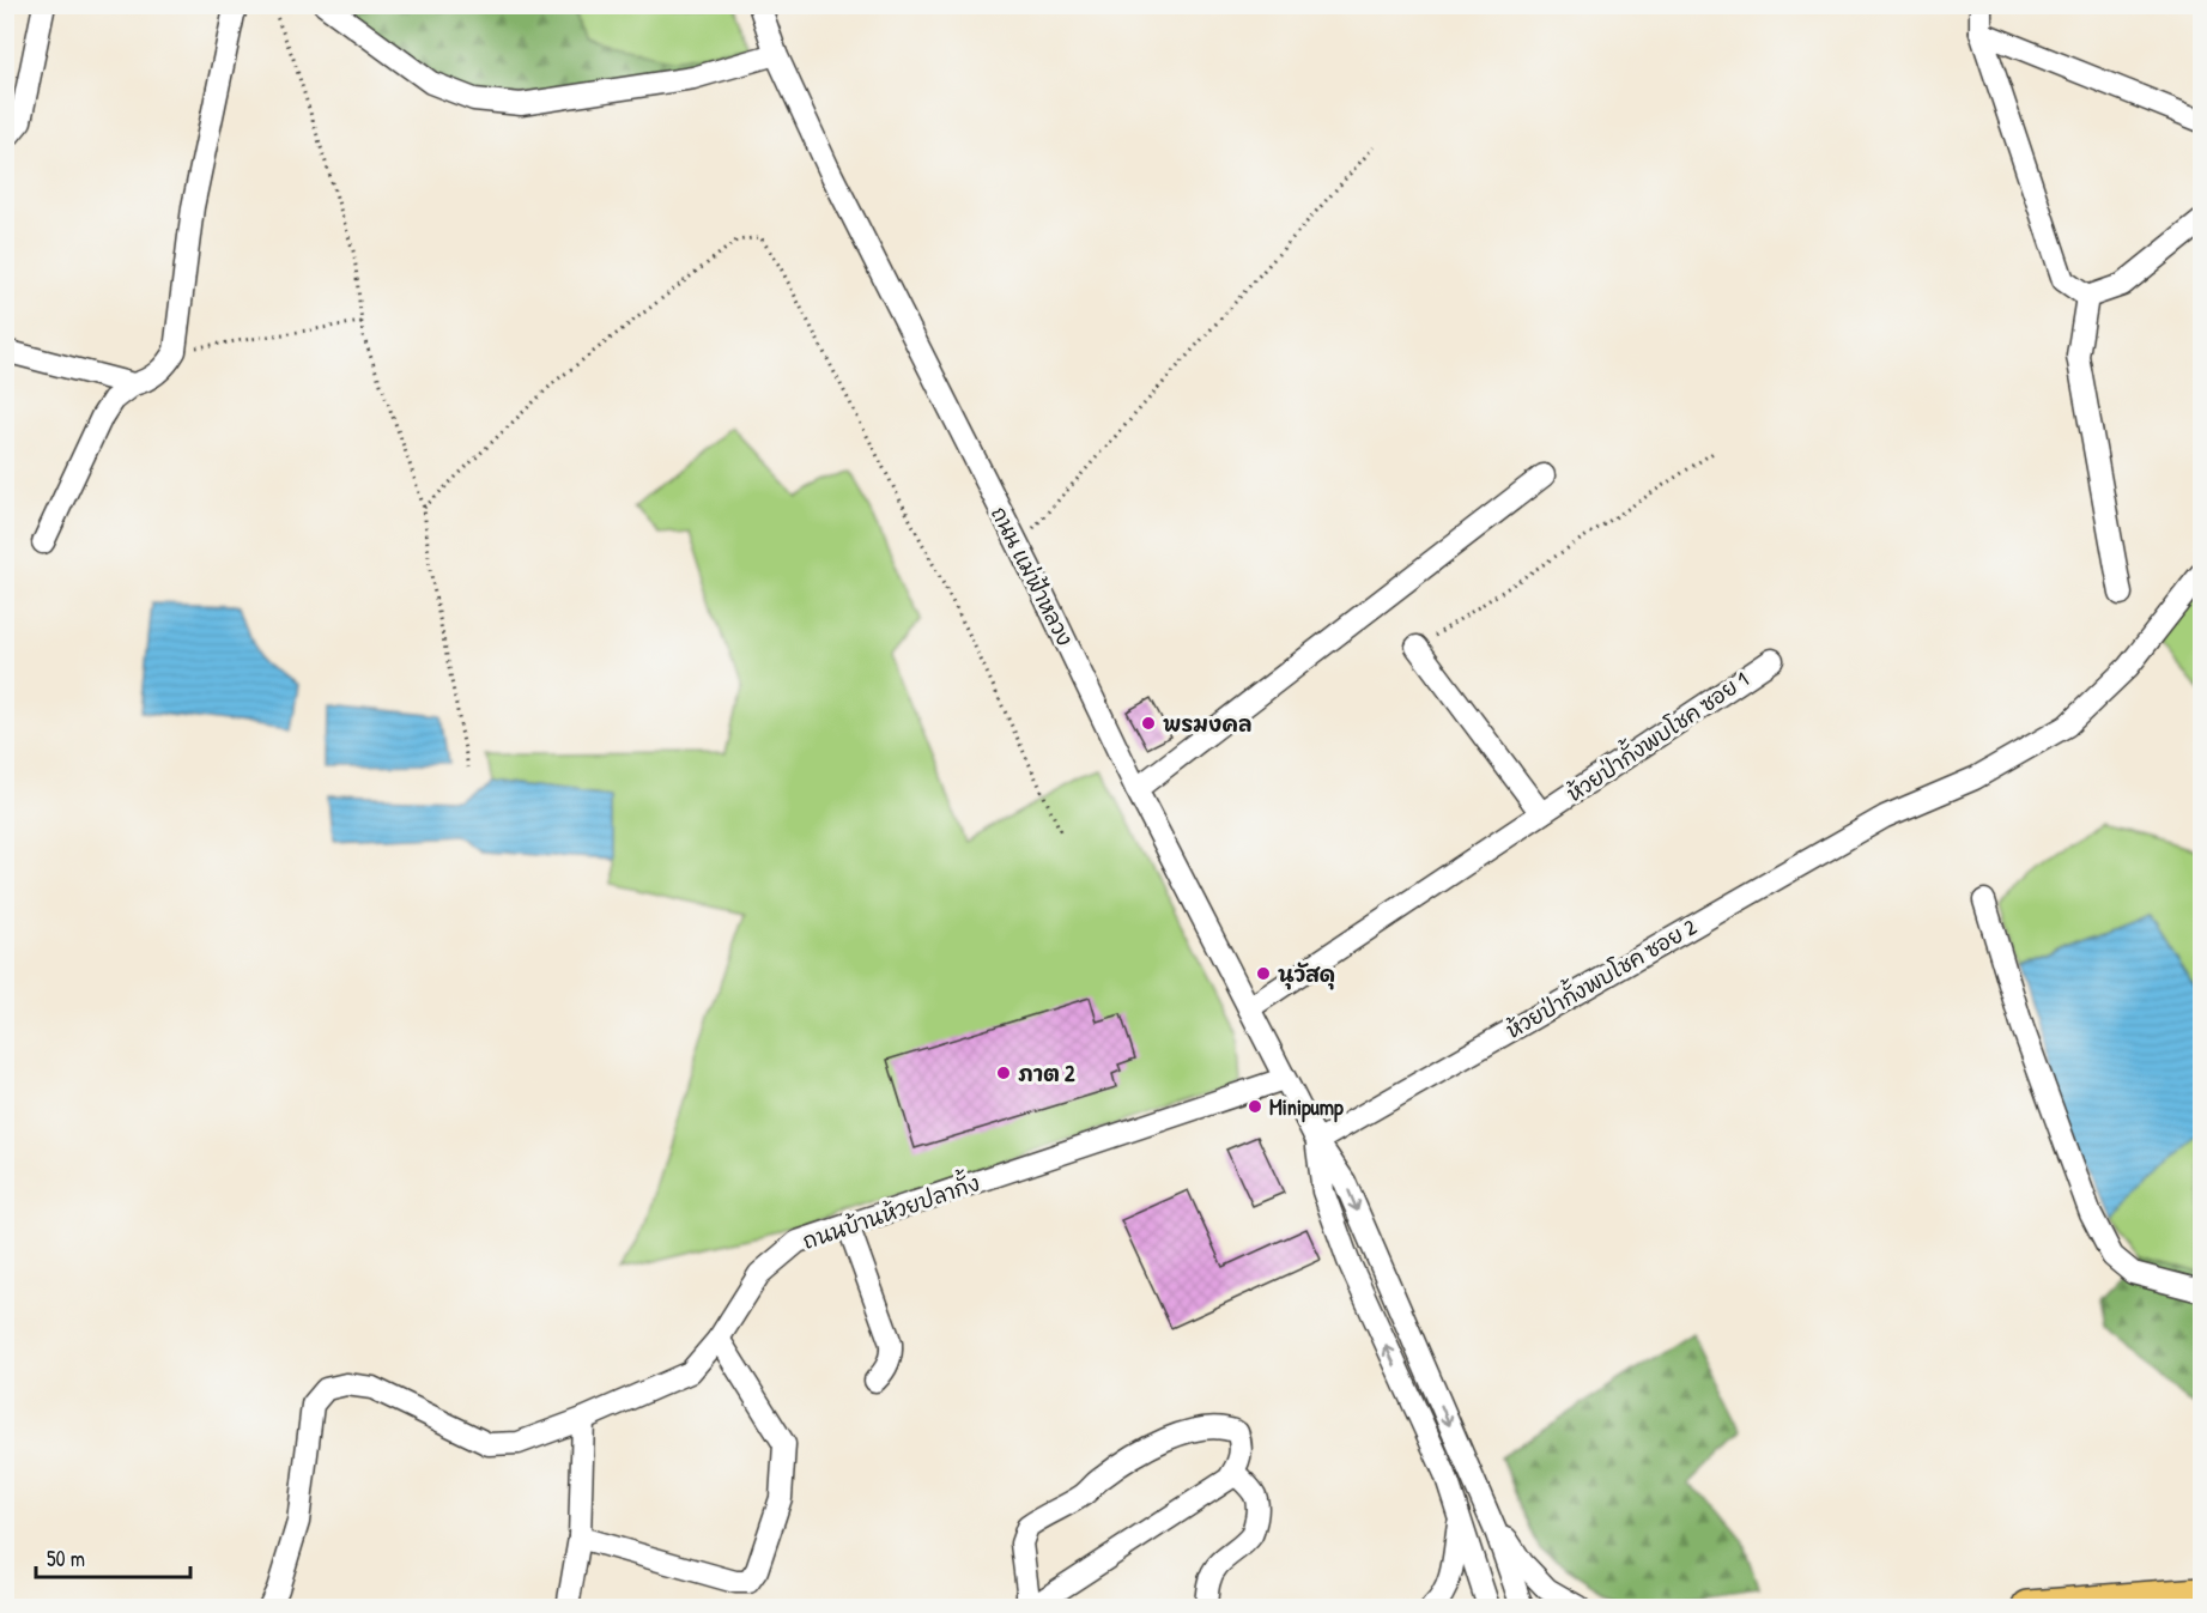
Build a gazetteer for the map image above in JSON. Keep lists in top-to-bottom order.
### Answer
{
  "streets": {
    "street": [
      "ถนน แม่ฟ้าหลวง",
      "ห้วยป่ากั้งพบโชค ซอย 1",
      "ห้วยป่ากั้งพบโชค ซอย 2",
      "ถนนบ้านห้วยปลากั้ง"
    ]
  },
  "crossings": [
    ["ถนน แม่ฟ้าหลวง", "ห้วยป่ากั้งพบโชค ซอย 1"],
    ["ถนน แม่ฟ้าหลวง", "ห้วยป่ากั้งพบโชค ซอย 2"],
    ["ถนน แม่ฟ้าหลวง", "ถนนบ้านห้วยปลากั้ง"]
  ],
  "places": [
    "พรมงคล",
    "นุวัสดุ",
    "ภาต 2",
    "Minipump"
  ],
  "scale_bar": "50 m"
}
